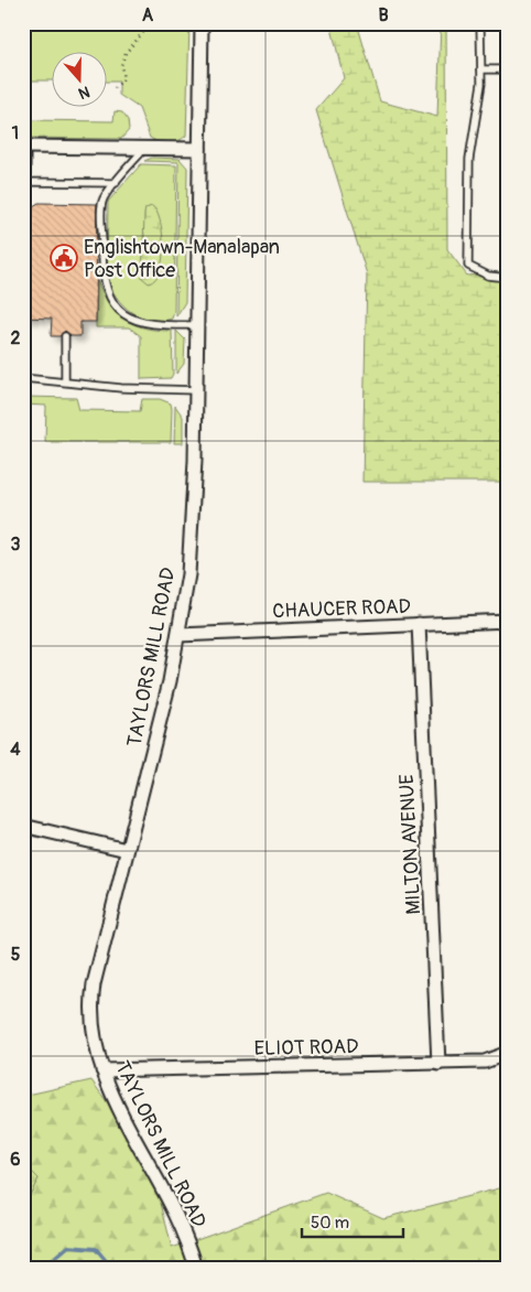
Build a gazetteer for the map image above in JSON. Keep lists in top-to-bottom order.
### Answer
{
  "streets": {
    "street": [
      "CHAUCER ROAD",
      "TAYLORS MILL ROAD",
      "MILTON AVENUE",
      "ELIOT ROAD"
    ]
  },
  "crossings": [
    ["CHAUCER ROAD", "TAYLORS MILL ROAD"],
    ["CHAUCER ROAD", "MILTON AVENUE"],
    ["TAYLORS MILL ROAD", "ELIOT ROAD"],
    ["MILTON AVENUE", "ELIOT ROAD"]
  ],
  "places": {
    "public building": ["Englishtown-Manalapan Post Office"]
  },
  "scale_bar": "50 m",
  "north": "bottom",
  "grid": {
    "columns": ["A", "B"],
    "rows": [
      "1",
      "2",
      "3",
      "4",
      "5",
      "6"
    ]
  }
}
